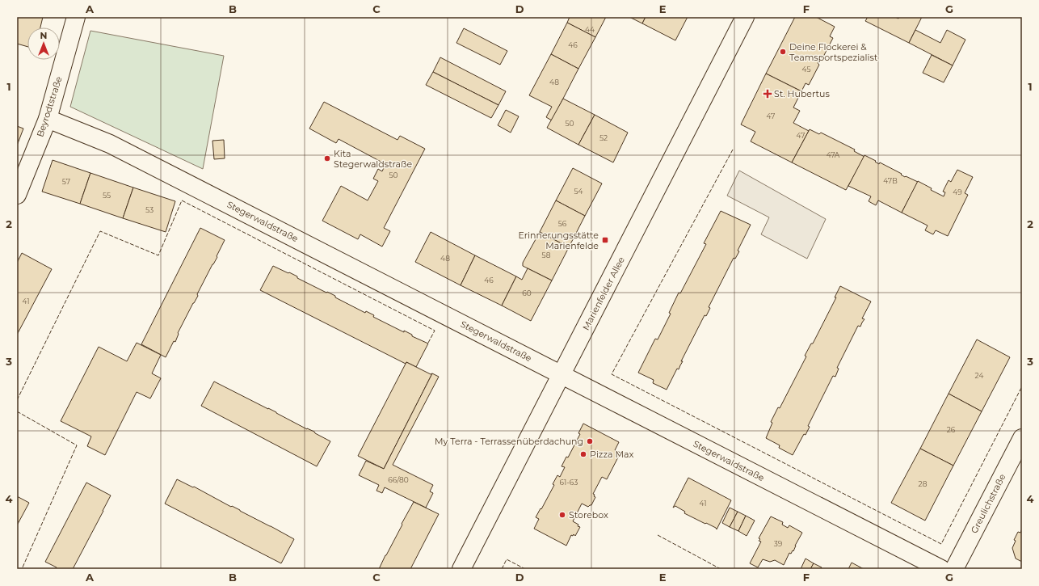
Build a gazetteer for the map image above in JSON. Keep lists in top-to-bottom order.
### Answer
{
  "streets": {
    "street": [
      "Beyrodtstraße",
      "Stegerwaldstraße",
      "Marienfelder Allee",
      "Greulichstraße"
    ]
  },
  "crossings": [
    ["Beyrodtstraße", "Stegerwaldstraße"],
    ["Stegerwaldstraße", "Marienfelder Allee"]
  ],
  "places": {
    "other": [
      "Deine Flockerei & Teamsportspezialist",
      "Kita Stegerwaldstraße",
      "My Terra - Terrassenüberdachung",
      "Pizza Max",
      "Storebox"
    ],
    "health": ["St. Hubertus"],
    "transit": ["Erinnerungsstätte Marienfelde"]
  },
  "house_numbers": [
    "44",
    "46",
    "45",
    "48",
    "47",
    "50",
    "47",
    "52",
    "47A",
    "50",
    "47B",
    "57",
    "54",
    "49",
    "55",
    "53",
    "56",
    "58",
    "48",
    "46",
    "60",
    "41",
    "24",
    "26",
    "66/80",
    "61-63",
    "28",
    "41",
    "39"
  ],
  "north": "top",
  "grid": {
    "columns": [
      "A",
      "B",
      "C",
      "D",
      "E",
      "F",
      "G"
    ],
    "rows": [
      "1",
      "2",
      "3",
      "4"
    ]
  }
}
